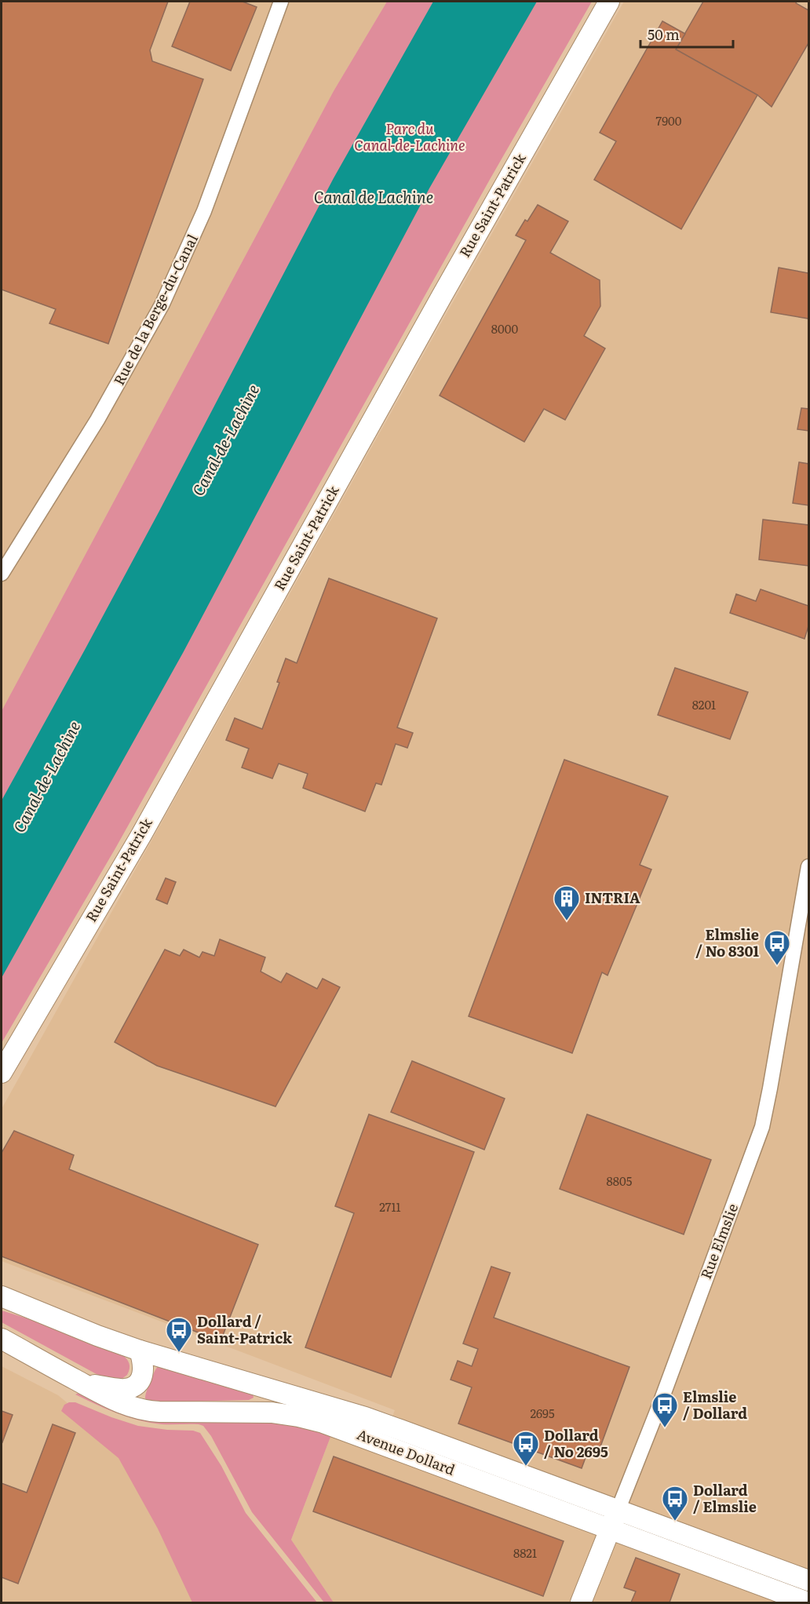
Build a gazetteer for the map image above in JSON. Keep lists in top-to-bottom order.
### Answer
{
  "streets": {
    "main road": ["Rue Saint-Patrick", "Rue Elmslie", "Avenue Dollard"],
    "street": ["Rue de la Berge-du-Canal"]
  },
  "crossings": [
    ["Rue Elmslie", "Avenue Dollard"]
  ],
  "water": ["Canal de Lachine", "Canal-de-Lachine"],
  "parks": ["Parc du Canal-de-Lachine"],
  "places": {
    "building": ["INTRIA"],
    "bus stop": [
      "Elmslie / No 8301",
      "Dollard / Saint-Patrick",
      "Elmslie / Dollard",
      "Dollard / No 2695",
      "Dollard / Elmslie"
    ]
  },
  "house_numbers": [
    "7900",
    "8000",
    "8201",
    "8805",
    "2711",
    "2695",
    "8821"
  ],
  "scale_bar": "50 m"
}
